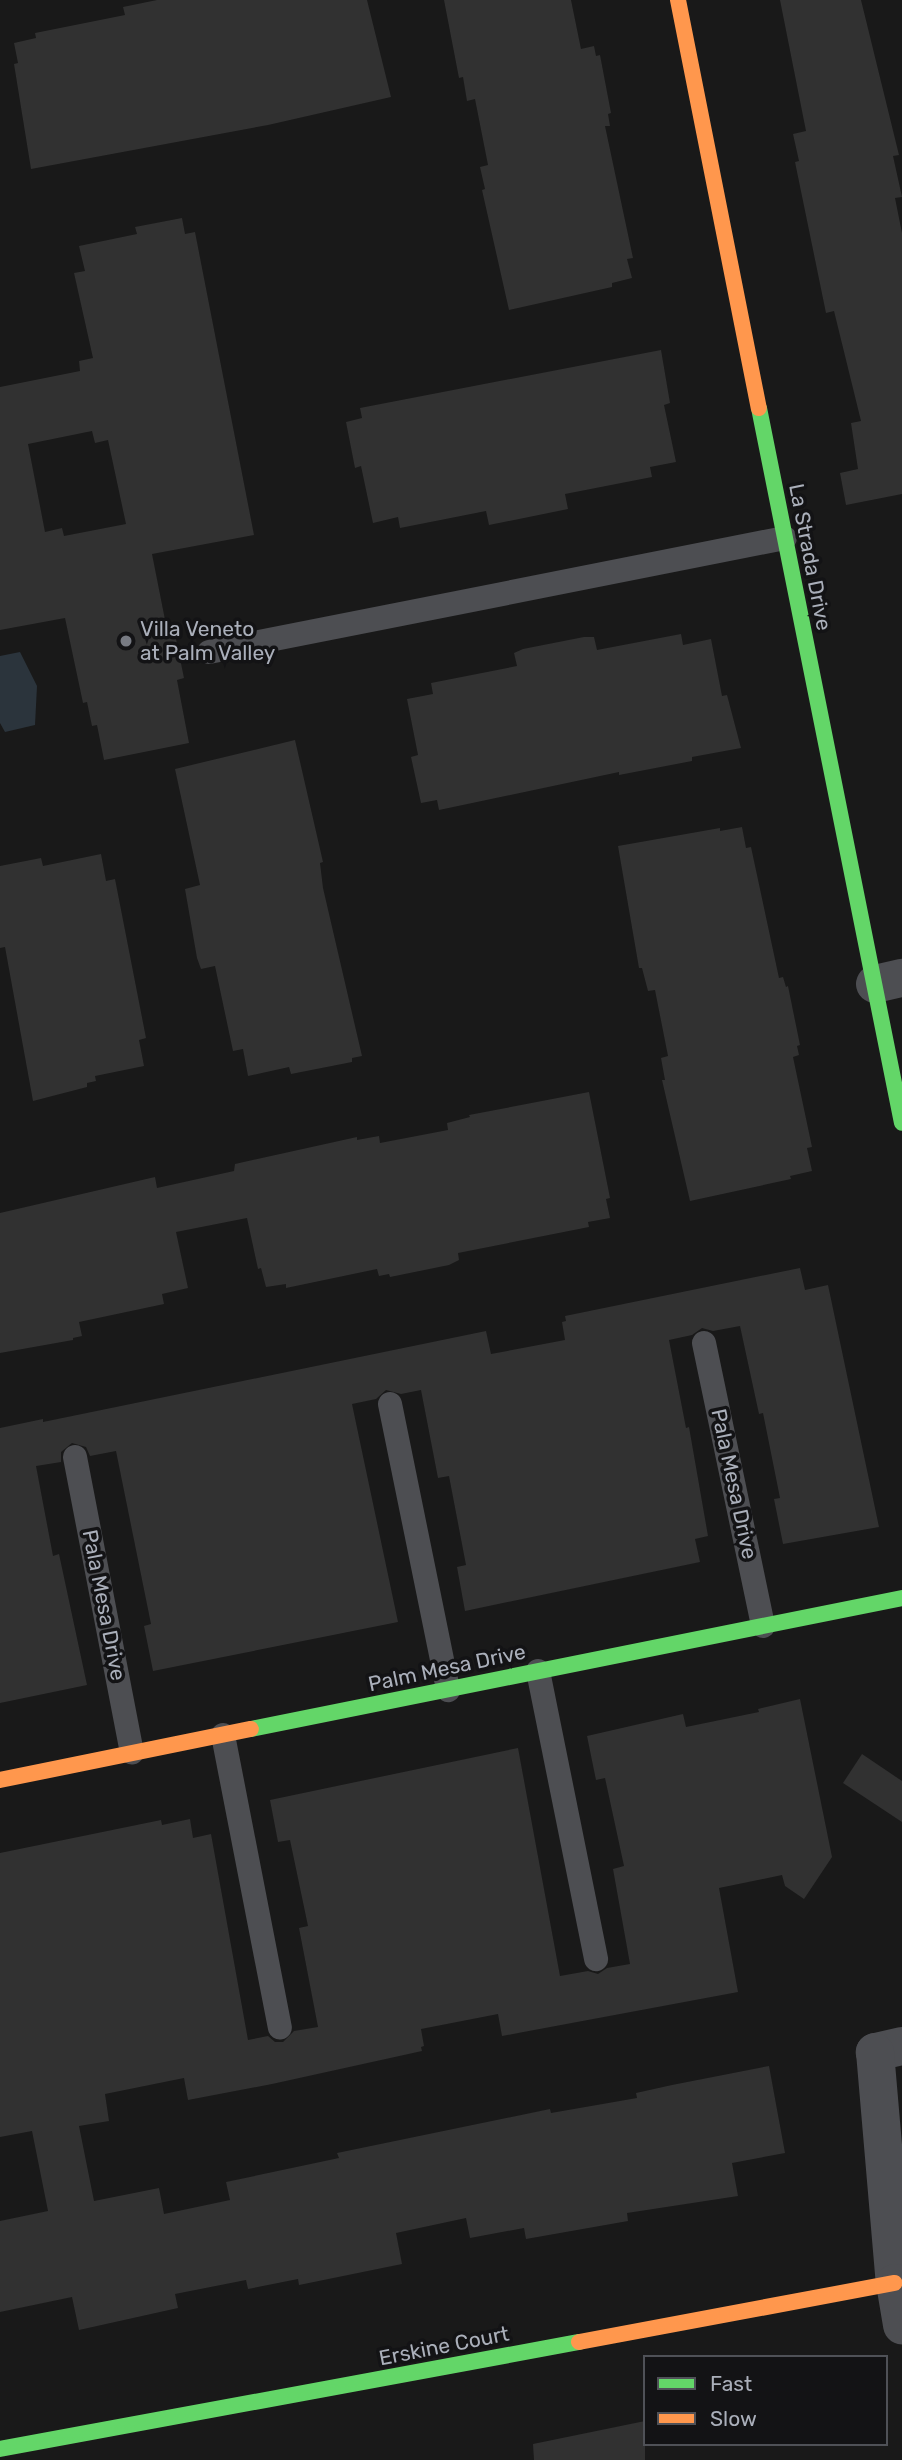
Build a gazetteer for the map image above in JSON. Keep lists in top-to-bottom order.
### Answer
{
  "streets": {
    "street": ["La Strada Drive", "Palm Mesa Drive", "Erskine Court"],
    "lane": ["Pala Mesa Drive"]
  },
  "crossings": [
    ["Pala Mesa Drive", "Palm Mesa Drive"]
  ],
  "places": ["Villa Veneto at Palm Valley"],
  "legend": ["Fast", "Slow"]
}
